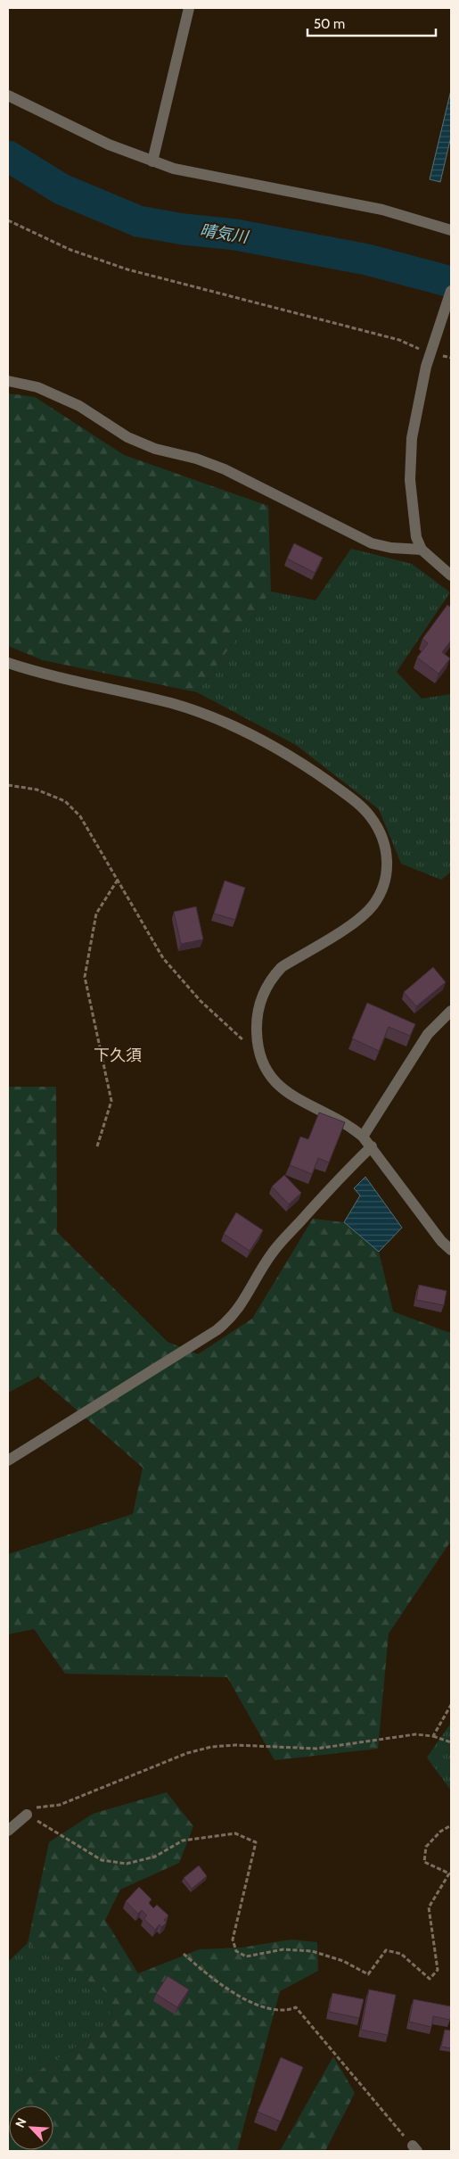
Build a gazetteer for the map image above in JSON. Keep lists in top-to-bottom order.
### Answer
{
  "districts": ["下久須"],
  "water": ["晴気川"],
  "scale_bar": "50 m",
  "north": "top left"
}
